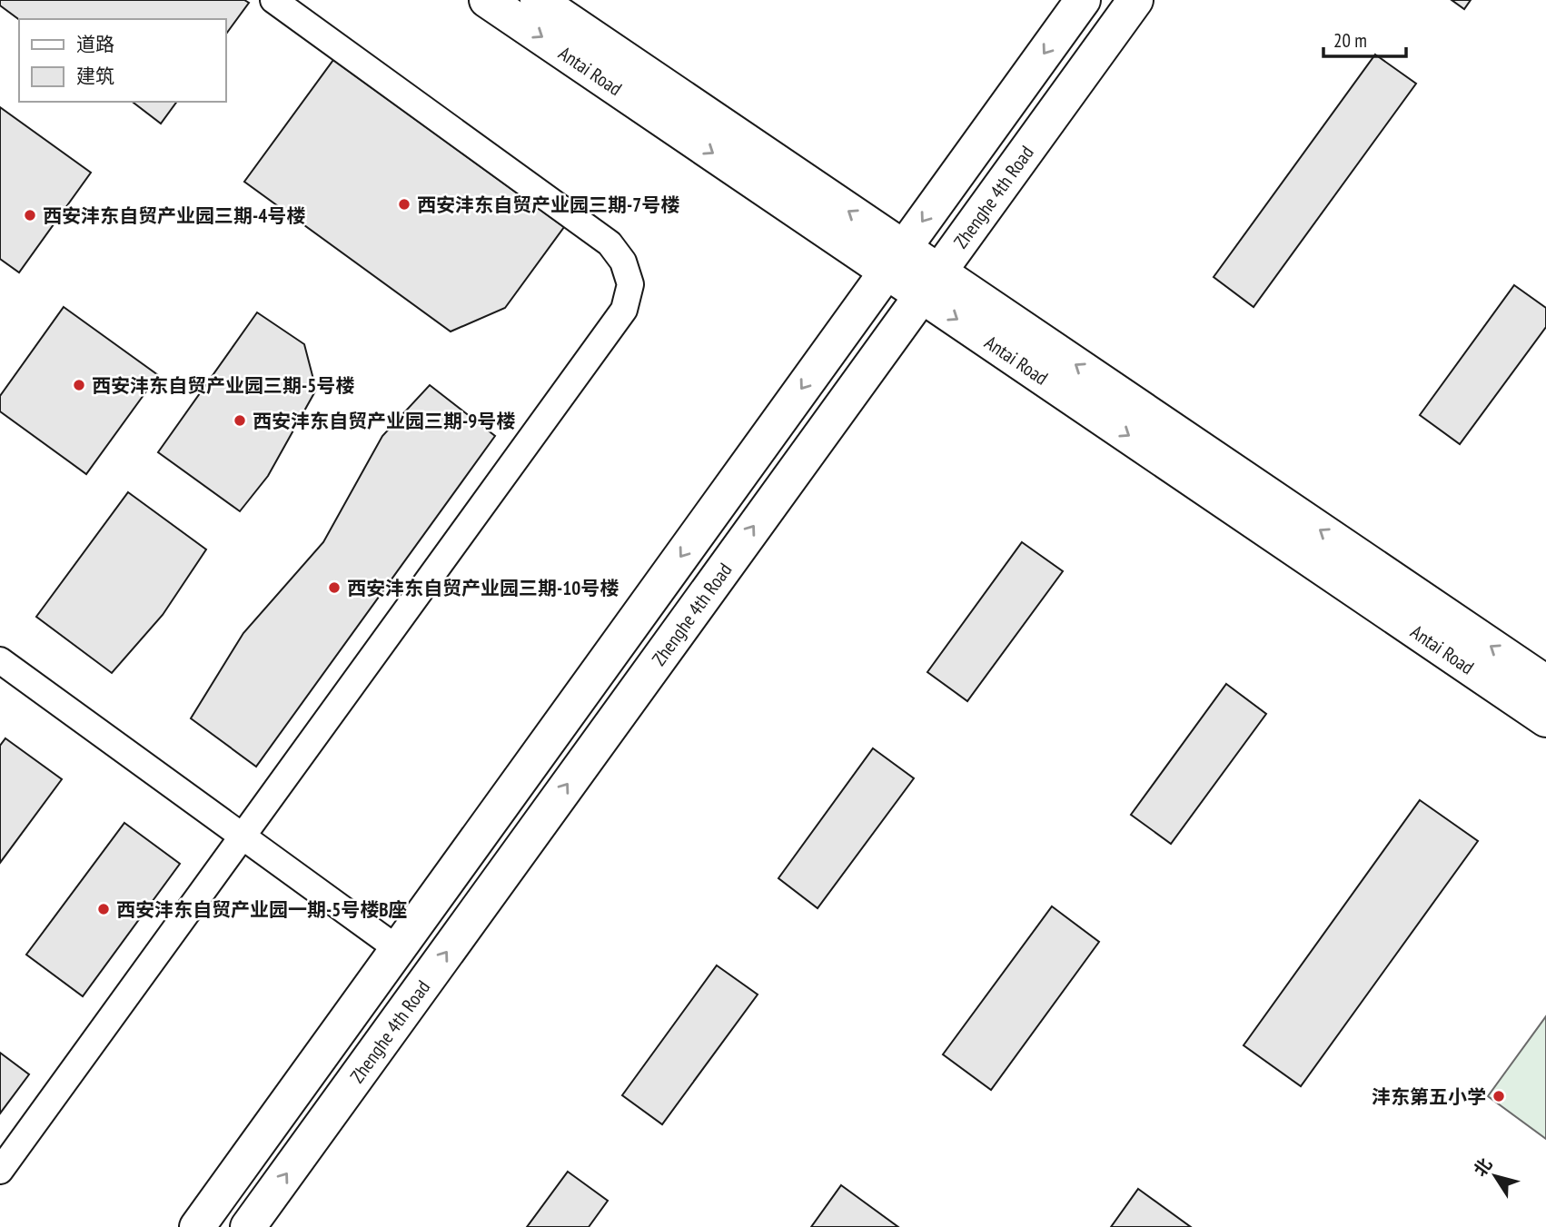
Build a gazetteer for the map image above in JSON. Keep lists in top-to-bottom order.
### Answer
{
  "streets": {
    "street": ["Antai Road", "Zhenghe 4th Road"]
  },
  "crossings": [
    ["Antai Road", "Zhenghe 4th Road"]
  ],
  "places": [
    "西安沣东自贸产业园三期-7号楼",
    "西安沣东自贸产业园三期-4号楼",
    "西安沣东自贸产业园三期-5号楼",
    "西安沣东自贸产业园三期-9号楼",
    "西安沣东自贸产业园三期-10号楼",
    "西安沣东自贸产业园一期-5号楼B座",
    "沣东第五小学"
  ],
  "legend": ["道路", "建筑"],
  "scale_bar": "20 m",
  "north": "top left"
}
